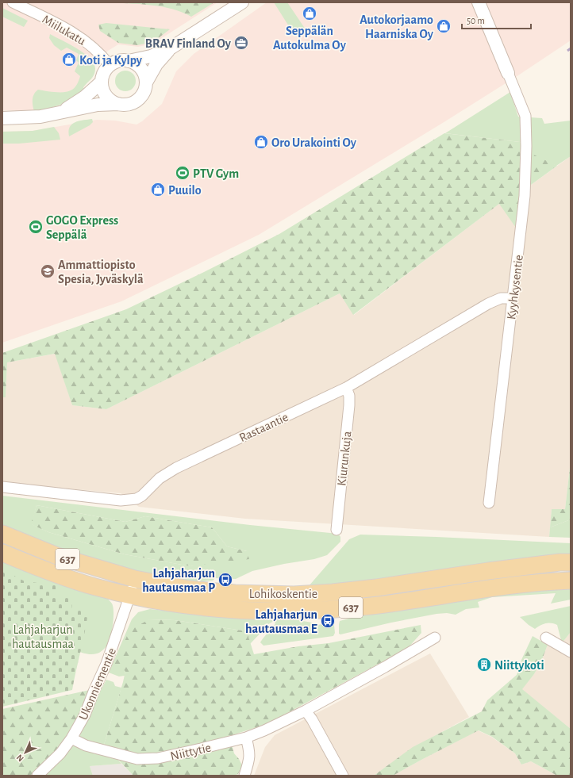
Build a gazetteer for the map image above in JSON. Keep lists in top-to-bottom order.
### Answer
{
  "streets": {
    "main road": ["637", "Lohikoskentie"],
    "street": [
      "Miilukatu",
      "Kyyhkysentie",
      "Rastaantie",
      "Kiurunkuja",
      "Ukonniementie",
      "Niittytie"
    ]
  },
  "crossings": [
    ["Kyyhkysentie", "Rastaantie"],
    ["Rastaantie", "Kiurunkuja"],
    ["Lohikoskentie", "Ukonniementie"],
    ["Ukonniementie", "Niittytie"]
  ],
  "parks": ["Lahjaharjun hautausmaa"],
  "places": {
    "shop": [
      "Seppälän Autokulma Oy",
      "Autokorjaamo Haarniska Oy",
      "Koti ja Kylpy",
      "Oro Urakointi Oy",
      "Puuilo"
    ],
    "office": ["BRAV Finland Oy"],
    "sports": ["PTV Gym", "GOGO Express Seppälä"],
    "school or university": ["Ammattiopisto Spesia, Jyväskylä"],
    "bus stop": ["Lahjaharjun hautausmaa P", "Lahjaharjun hautausmaa E"],
    "building": ["Niittykoti"]
  },
  "scale_bar": "50 m",
  "north": "bottom left"
}
